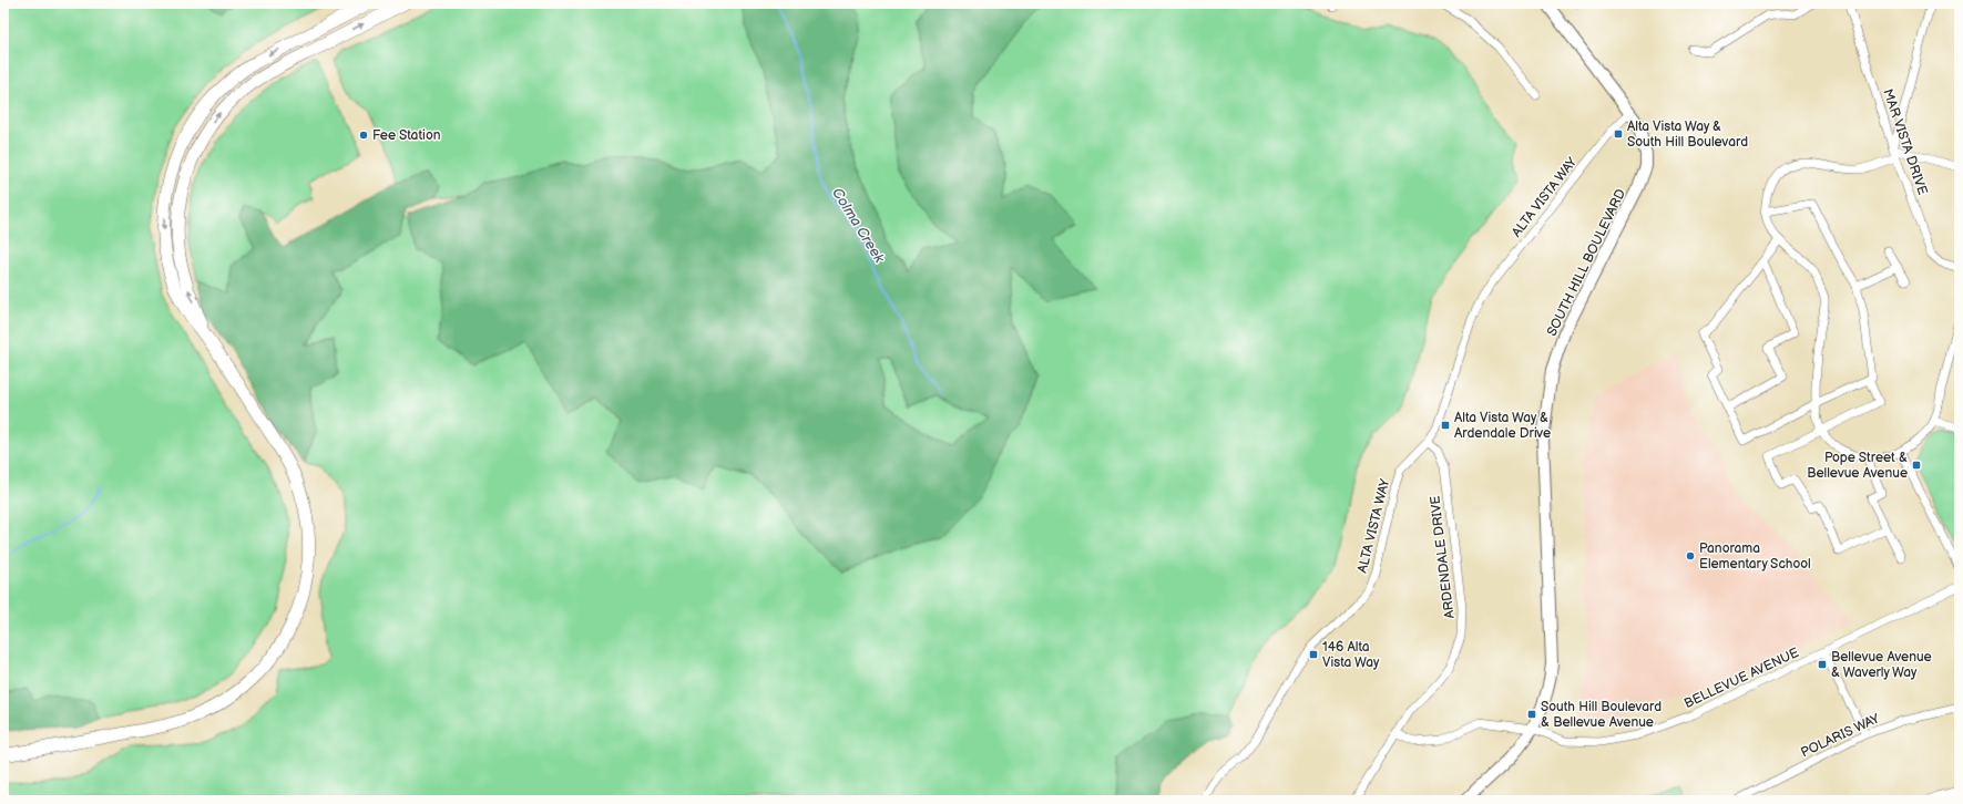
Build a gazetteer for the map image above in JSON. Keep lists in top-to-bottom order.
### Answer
{
  "streets": {
    "street": [
      "MAR VISTA DRIVE",
      "ALTA VISTA WAY",
      "SOUTH HILL BOULEVARD",
      "ARDENDALE DRIVE",
      "BELLEVUE AVENUE",
      "POLARIS WAY"
    ]
  },
  "crossings": [
    ["ALTA VISTA WAY", "SOUTH HILL BOULEVARD"],
    ["ALTA VISTA WAY", "ARDENDALE DRIVE"],
    ["SOUTH HILL BOULEVARD", "BELLEVUE AVENUE"],
    ["ARDENDALE DRIVE", "BELLEVUE AVENUE"]
  ],
  "water": ["Colma Creek"],
  "places": {
    "transit": [
      "Alta Vista Way & South Hill Boulevard",
      "Alta Vista Way & Ardendale Drive",
      "Pope Street & Bellevue Avenue",
      "146 Alta Vista Way",
      "Bellevue Avenue & Waverly Way",
      "South Hill Boulevard & Bellevue Avenue"
    ],
    "other": ["Fee Station", "Panorama Elementary School"]
  }
}
